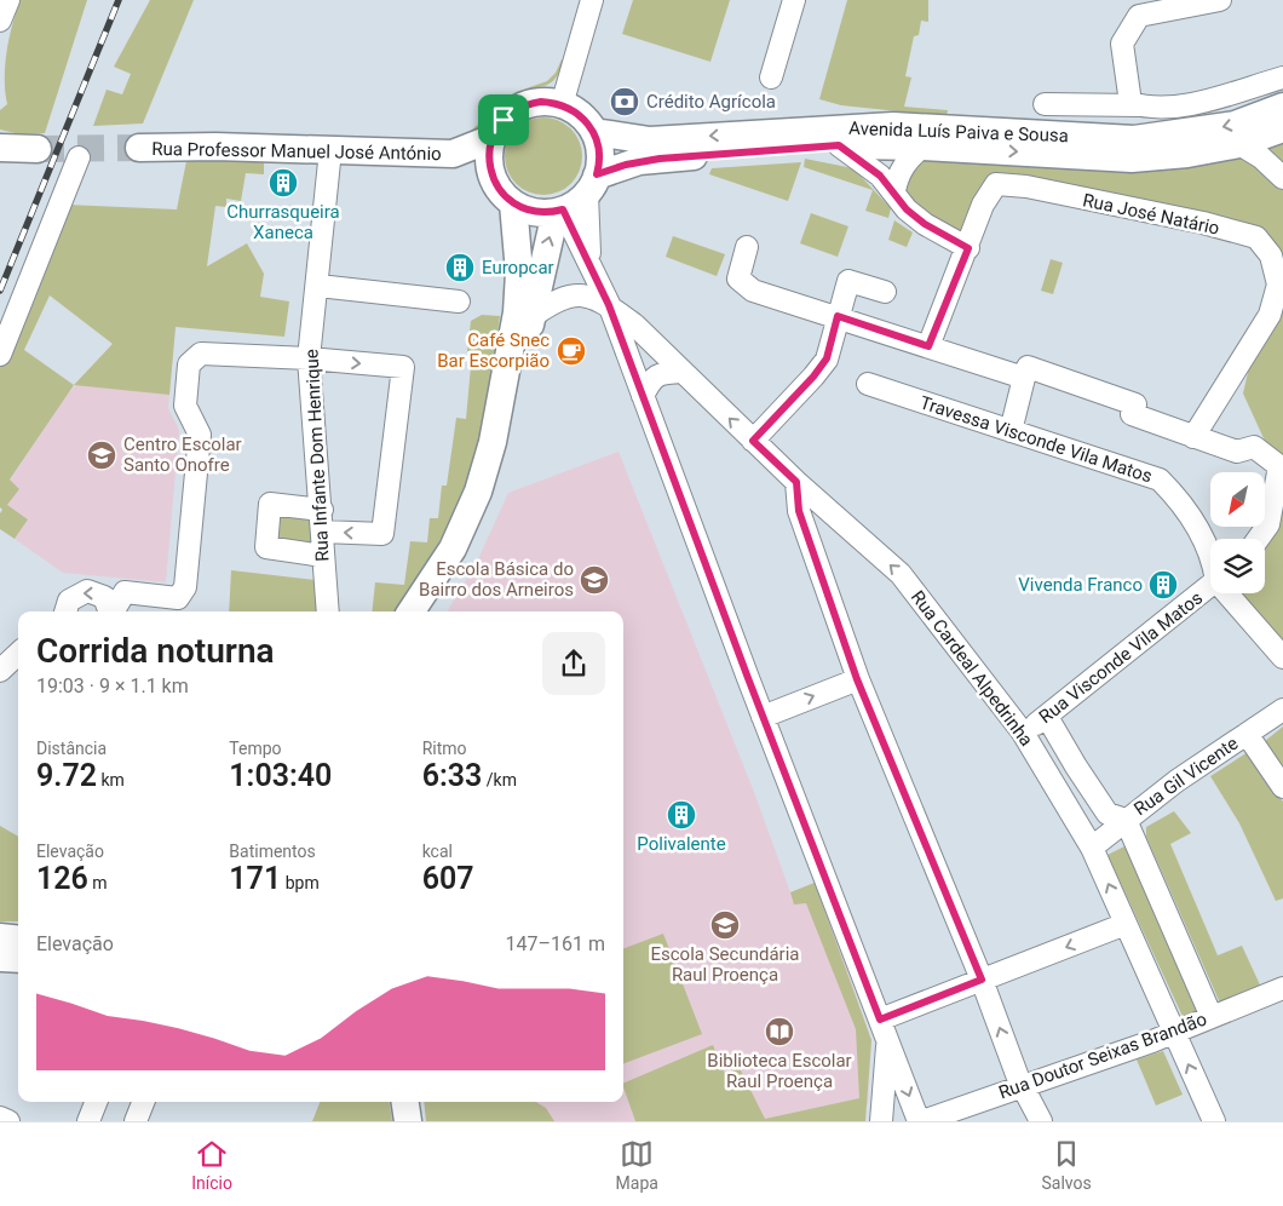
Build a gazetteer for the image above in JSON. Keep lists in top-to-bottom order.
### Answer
{
  "streets": {
    "main road": ["Avenida Luís Paiva e Sousa", "Rua Professor Manuel José António"],
    "street": [
      "Rua José Natário",
      "Travessa Visconde Vila Matos",
      "Rua Infante Dom Henrique",
      "Rua Visconde Vila Matos",
      "Rua Cardeal Alpedrinha",
      "Rua Gil Vicente",
      "Rua Doutor Seixas Brandão"
    ]
  },
  "crossings": [
    ["Avenida Luís Paiva e Sousa", "Rua Professor Manuel José António"],
    ["Rua Professor Manuel José António", "Rua Infante Dom Henrique"],
    ["Rua Visconde Vila Matos", "Rua Cardeal Alpedrinha"],
    ["Rua Cardeal Alpedrinha", "Rua Gil Vicente"],
    ["Rua Cardeal Alpedrinha", "Rua Doutor Seixas Brandão"]
  ],
  "places": {
    "bank": ["Crédito Agrícola"],
    "building": [
      "Churrasqueira Xaneca",
      "Europcar",
      "Vivenda Franco",
      "Polivalente"
    ],
    "cafe": ["Café Snec Bar Escorpião"],
    "school or university": ["Centro Escolar Santo Onofre", "Escola Básica do Bairro dos Arneiros", "Escola Secundária Raul Proença"],
    "library": ["Biblioteca Escolar Raul Proença"]
  },
  "north": "bottom left",
  "page": {
    "heading": ["Corrida noturna", "19:03 · 9 × 1.1 km"],
    "stats": [
      ["Distância", "9.72 km"],
      ["Tempo", "1:03:40"],
      ["Ritmo", "6:33 /km"],
      ["Elevação", "126 m"],
      ["Batimentos", "171 bpm"],
      ["kcal", "607"]
    ],
    "chart": ["Elevação", "147–161 m"],
    "tabs": ["Início", "Mapa", "Salvos"]
  }
}
